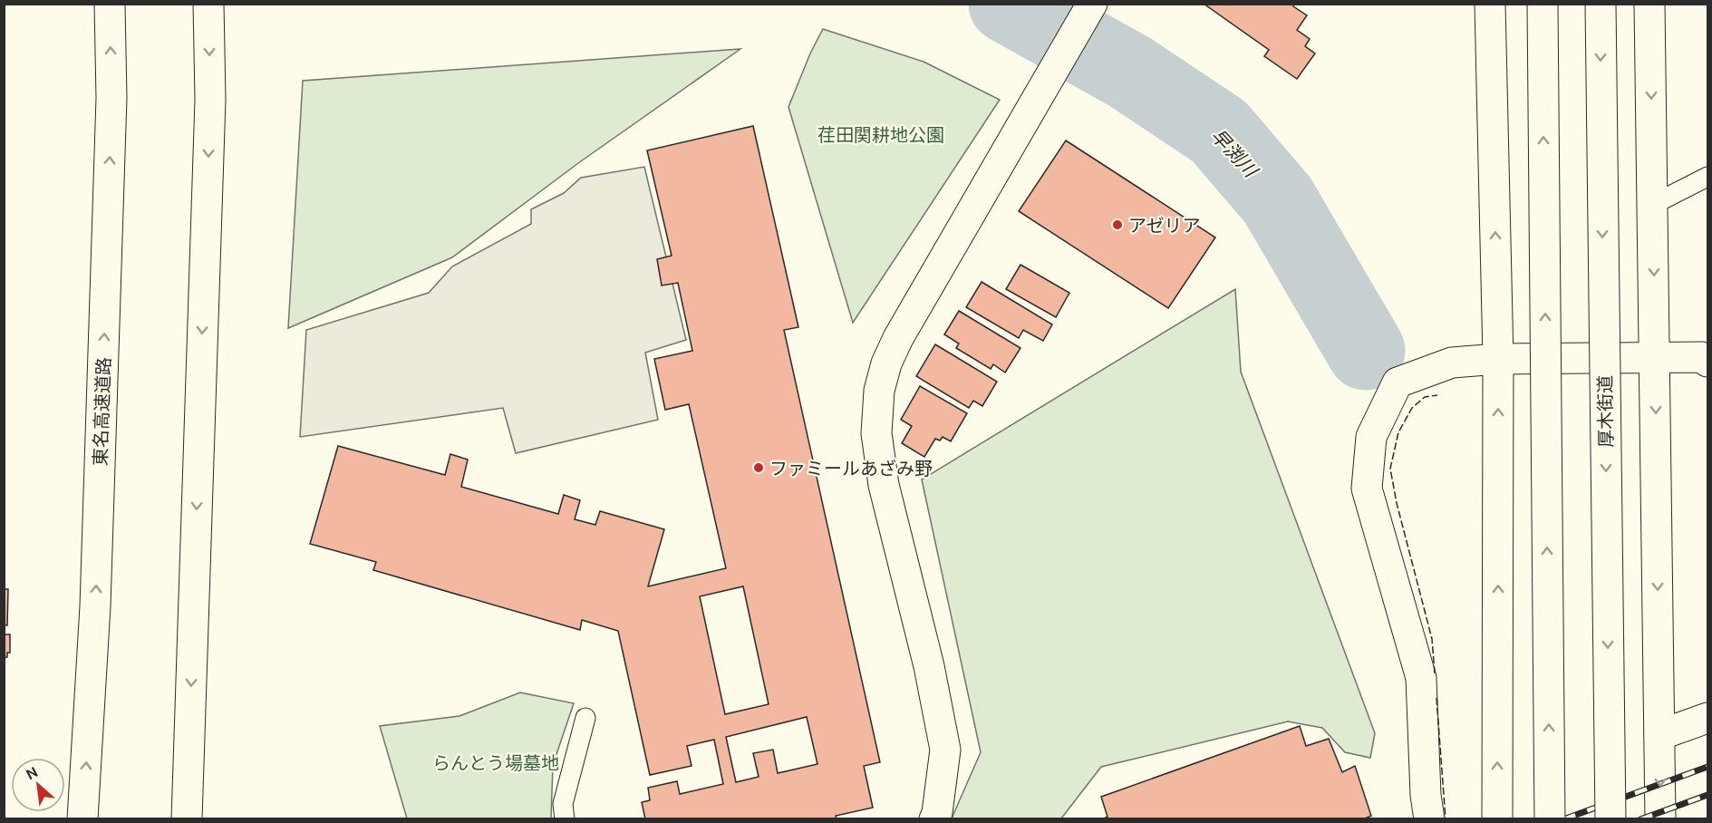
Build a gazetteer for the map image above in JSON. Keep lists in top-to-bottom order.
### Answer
{
  "streets": {
    "main road": ["東名高速道路", "厚木街道"]
  },
  "water": ["早渕川"],
  "parks": ["荏田関耕地公園", "らんとう場墓地"],
  "places": ["アゼリア", "ファミールあざみ野"],
  "north": "top left"
}
